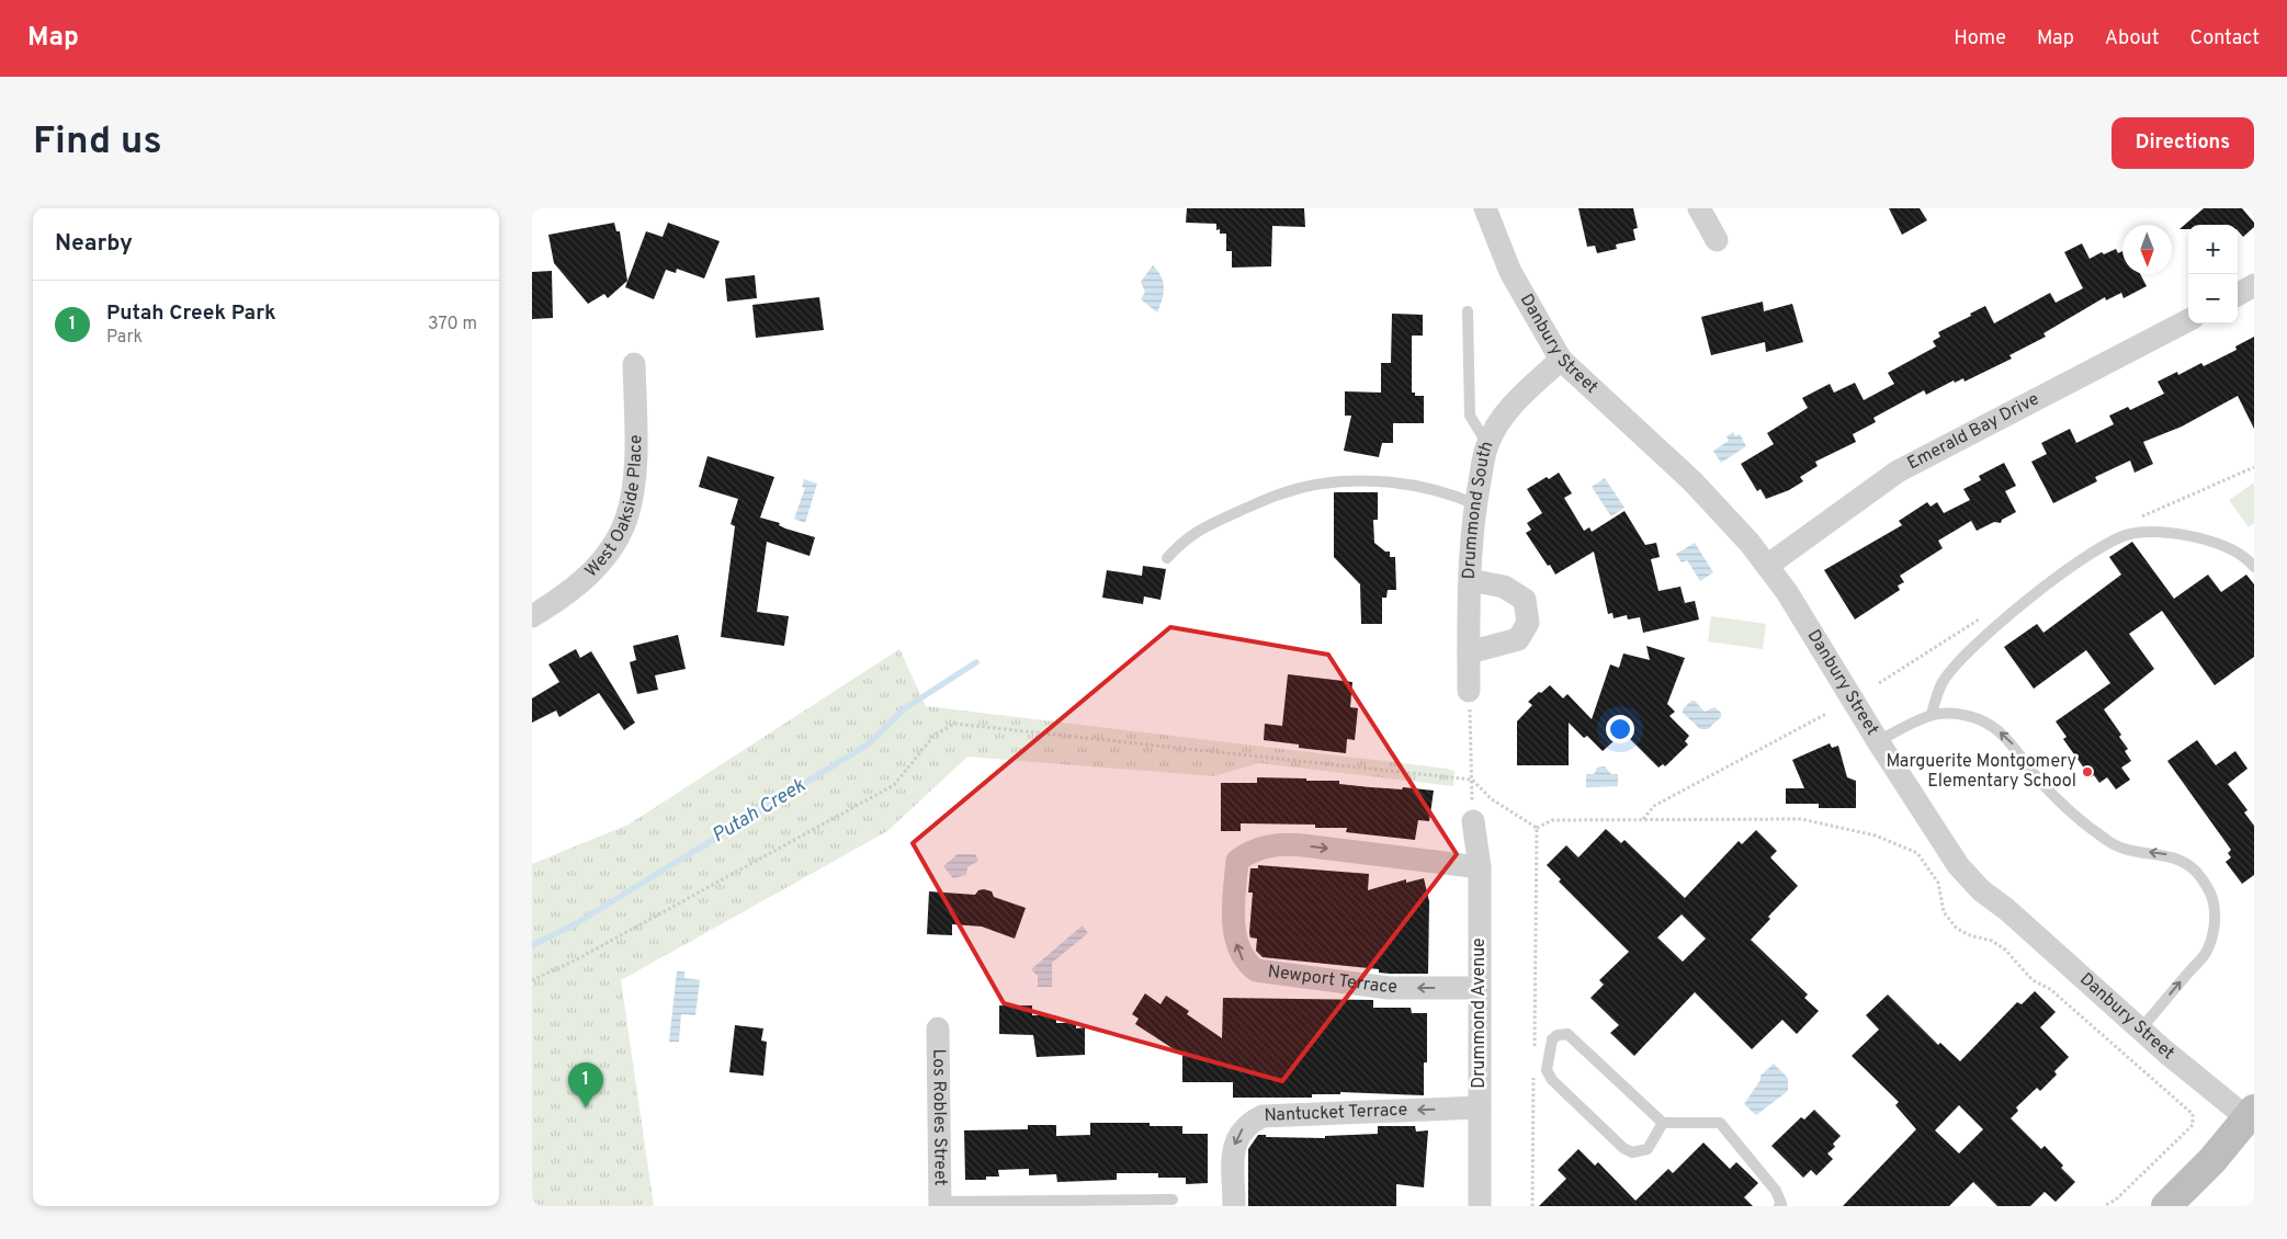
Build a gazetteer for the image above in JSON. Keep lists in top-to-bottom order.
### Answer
{
  "streets": {
    "street": [
      "Danbury Street",
      "Emerald Bay Drive",
      "West Oakside Place",
      "Drummond South",
      "Newport Terrace",
      "Drummond Avenue",
      "Nantucket Terrace",
      "Los Robles Street"
    ]
  },
  "crossings": [
    ["Danbury Street", "Emerald Bay Drive"],
    ["Danbury Street", "Drummond South"],
    ["Newport Terrace", "Drummond Avenue"],
    ["Drummond Avenue", "Nantucket Terrace"]
  ],
  "one_way": ["Nantucket Terrace"],
  "water": ["Putah Creek"],
  "places": ["Marguerite Montgomery Elementary School"],
  "north": "bottom",
  "page": {
    "header": "Map",
    "nav": [
      "Home",
      "Map",
      "About",
      "Contact"
    ],
    "buttons": "Directions",
    "title": "Find us",
    "heading": "Nearby",
    "map_buttons": ["+", "−"],
    "list": [
      {
        "mark": "1",
        "name": "Putah Creek Park",
        "note": "Park",
        "value": "370 m"
      }
    ],
    "pins": "1"
  }
}
